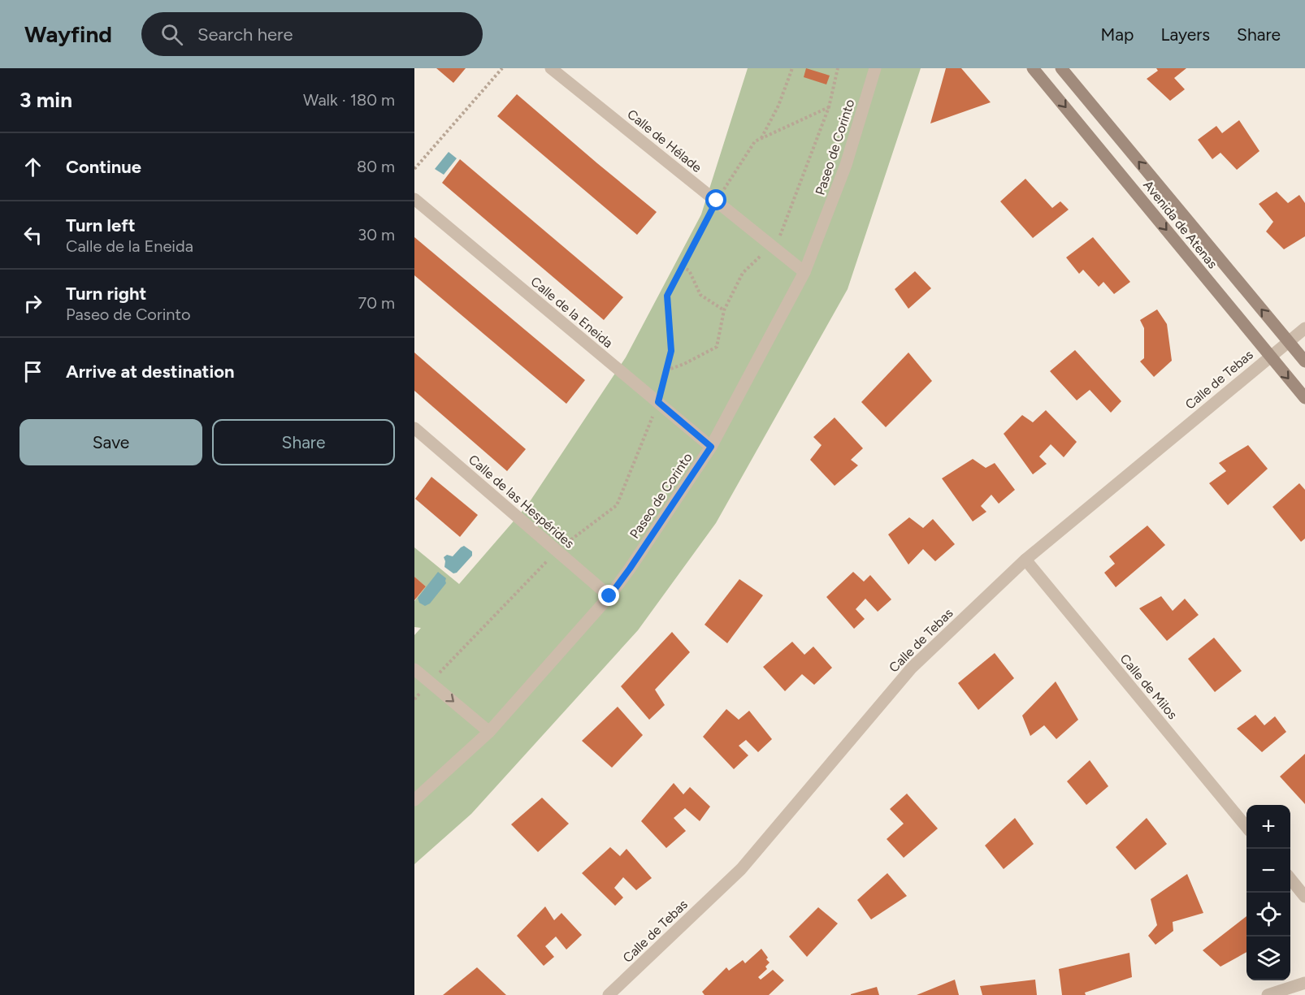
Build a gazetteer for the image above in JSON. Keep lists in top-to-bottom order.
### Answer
{
  "streets": {
    "main road": ["Avenida de Atenas"],
    "street": [
      "Calle de Hélade",
      "Paseo de Corinto",
      "Calle de la Eneida",
      "Calle de Tebas",
      "Calle de las Hespérides",
      "Calle de Milos"
    ]
  },
  "crossings": [
    ["Calle de Hélade", "Paseo de Corinto"],
    ["Paseo de Corinto", "Calle de la Eneida"],
    ["Paseo de Corinto", "Calle de las Hespérides"],
    ["Avenida de Atenas", "Calle de Tebas"],
    ["Calle de Tebas", "Calle de Milos"]
  ],
  "page": {
    "header": "Wayfind",
    "search": "Search here",
    "nav": ["Map", "Layers", "Share"],
    "heading": ["3 min", "Walk · 180 m"],
    "list": [
      ["Continue", "80 m"],
      ["Turn left", "Calle de la Eneida", "30 m"],
      ["Turn right", "Paseo de Corinto", "70 m"],
      "Arrive at destination"
    ],
    "buttons": ["Save", "Share"],
    "map_buttons": ["+", "−"]
  }
}
